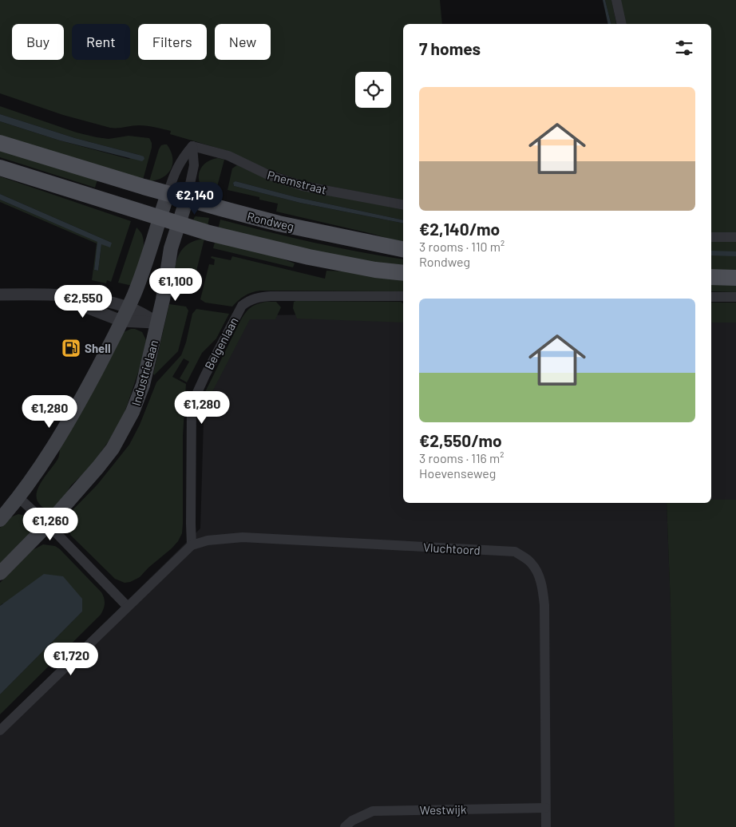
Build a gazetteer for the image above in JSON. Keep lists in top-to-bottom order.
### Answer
{
  "streets": {
    "main road": ["Rondweg", "Industrielaan"],
    "street": [
      "Pnemstraat",
      "Belgenlaan",
      "Vluchtoord",
      "Westwijk"
    ]
  },
  "crossings": [
    ["Rondweg", "Industrielaan"],
    ["Belgenlaan", "Vluchtoord"],
    ["Vluchtoord", "Westwijk"]
  ],
  "places": {
    "fuel station": ["Shell"]
  },
  "page": {
    "chip": [
      "Buy",
      "Rent",
      "Filters",
      "New"
    ],
    "heading": "7 homes",
    "list": [
      {
        "name": "€2,140/mo",
        "note": "3 rooms · 110 m² · Rondweg"
      },
      {
        "name": "€2,550/mo",
        "note": "3 rooms · 116 m² · Hoevenseweg"
      }
    ],
    "price": [
      "€2,140",
      "€1,100",
      "€2,550",
      "€1,280",
      "€1,280",
      "€1,260",
      "€1,720"
    ]
  }
}
